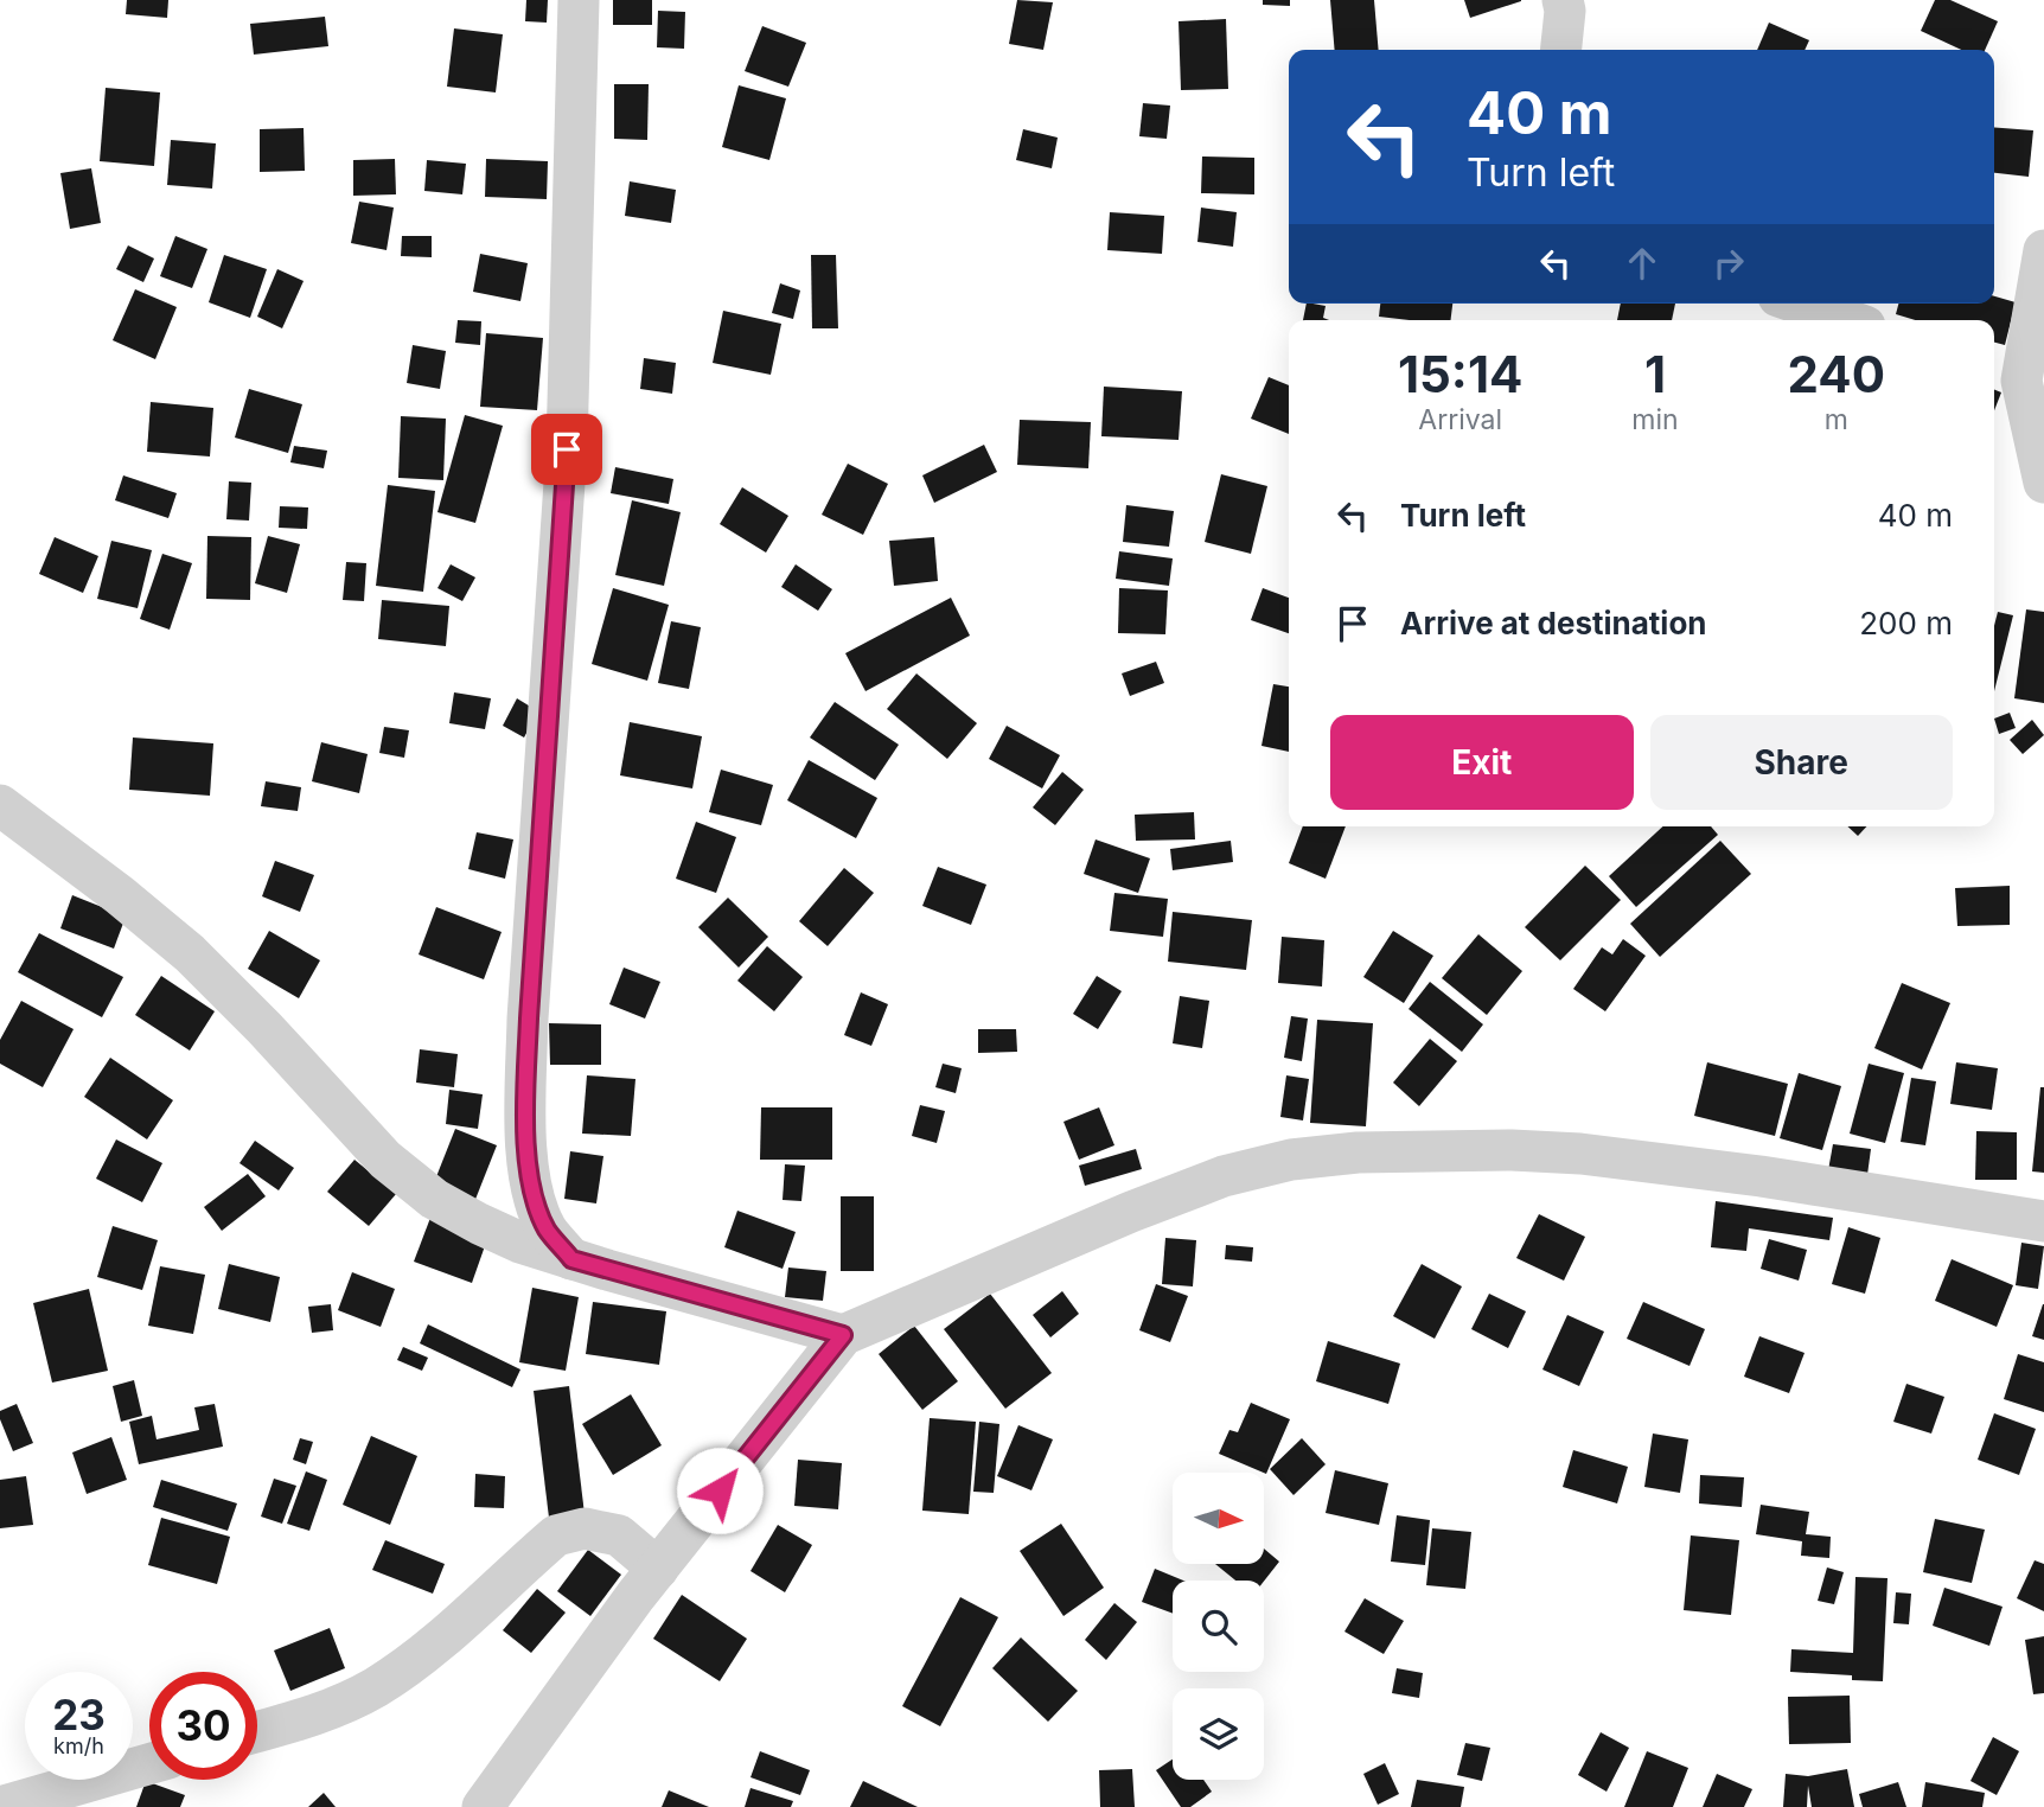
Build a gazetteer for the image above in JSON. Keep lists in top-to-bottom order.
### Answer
{
  "north": "right",
  "page": {
    "turn": ["40 m", "Turn left"],
    "eta": [
      "15:14",
      "Arrival",
      "1",
      "min",
      "240",
      "m"
    ],
    "list": [
      {
        "name": "Turn left",
        "value": "40 m"
      },
      {
        "name": "Arrive at destination",
        "value": "200 m"
      }
    ],
    "buttons": ["Exit", "Share"],
    "speed": "23 km/h",
    "limit": "30"
  }
}
